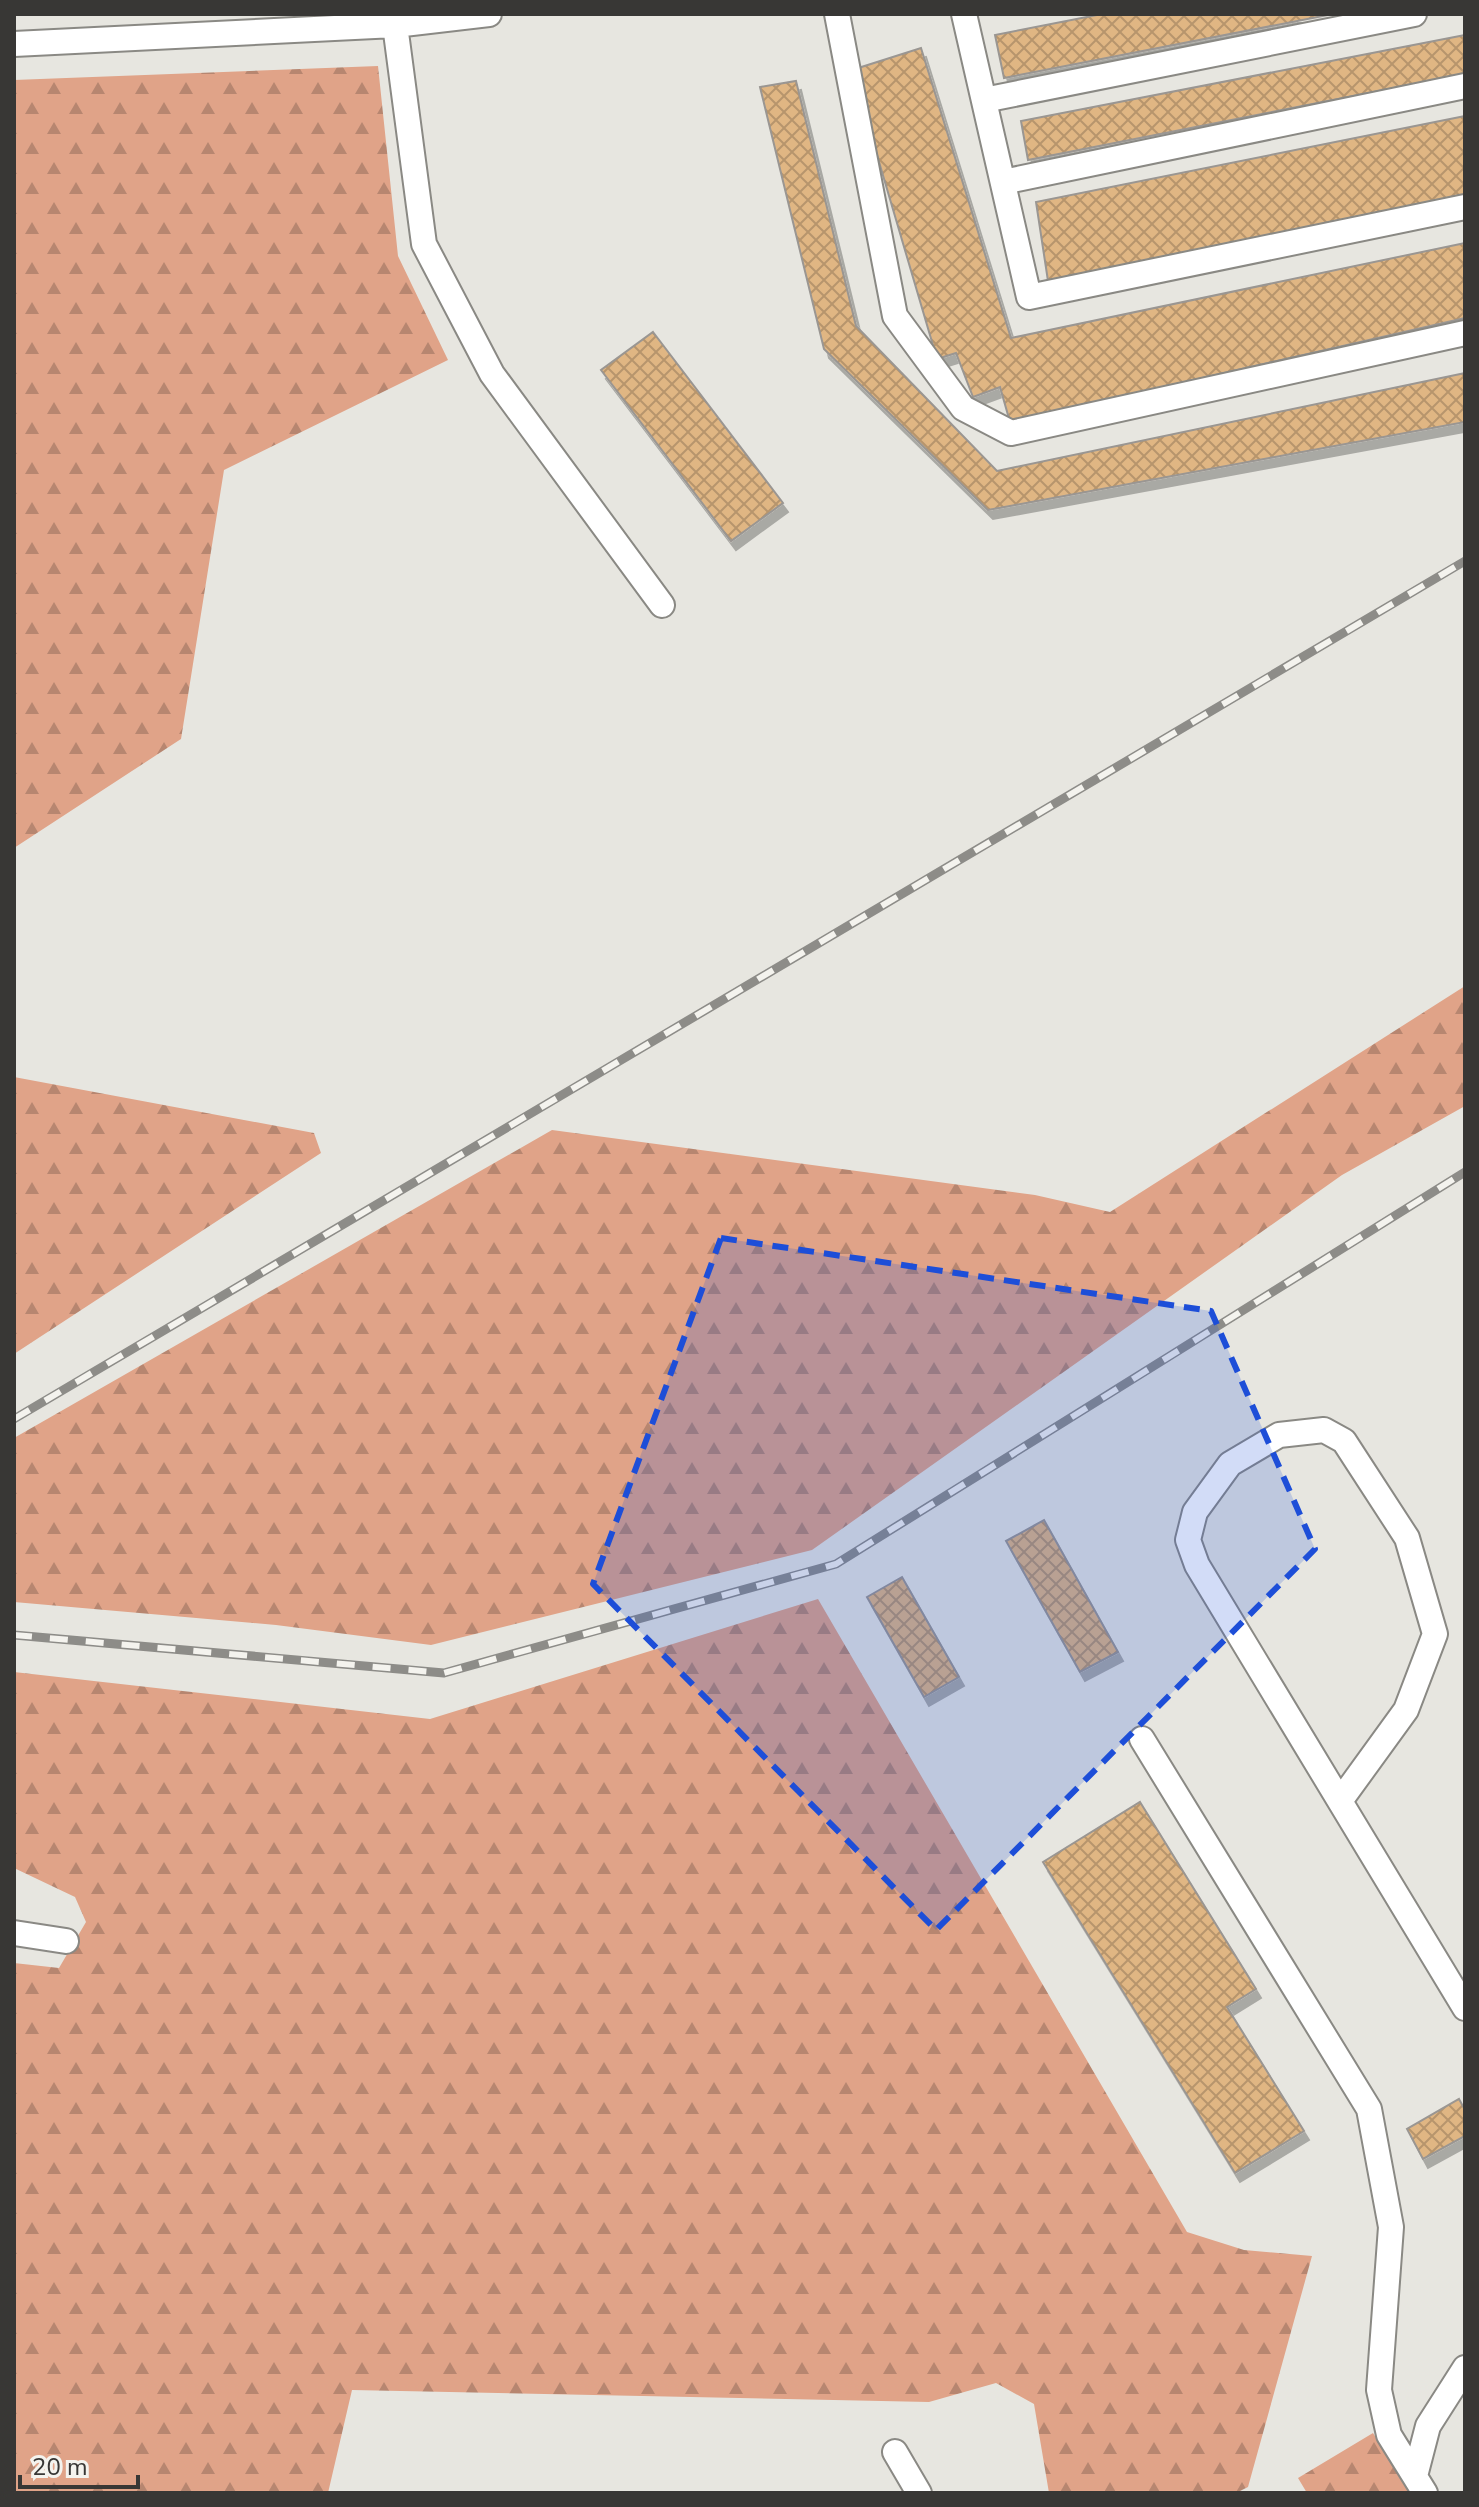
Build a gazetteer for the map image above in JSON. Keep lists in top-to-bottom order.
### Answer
{
  "scale_bar": "20 m"
}
